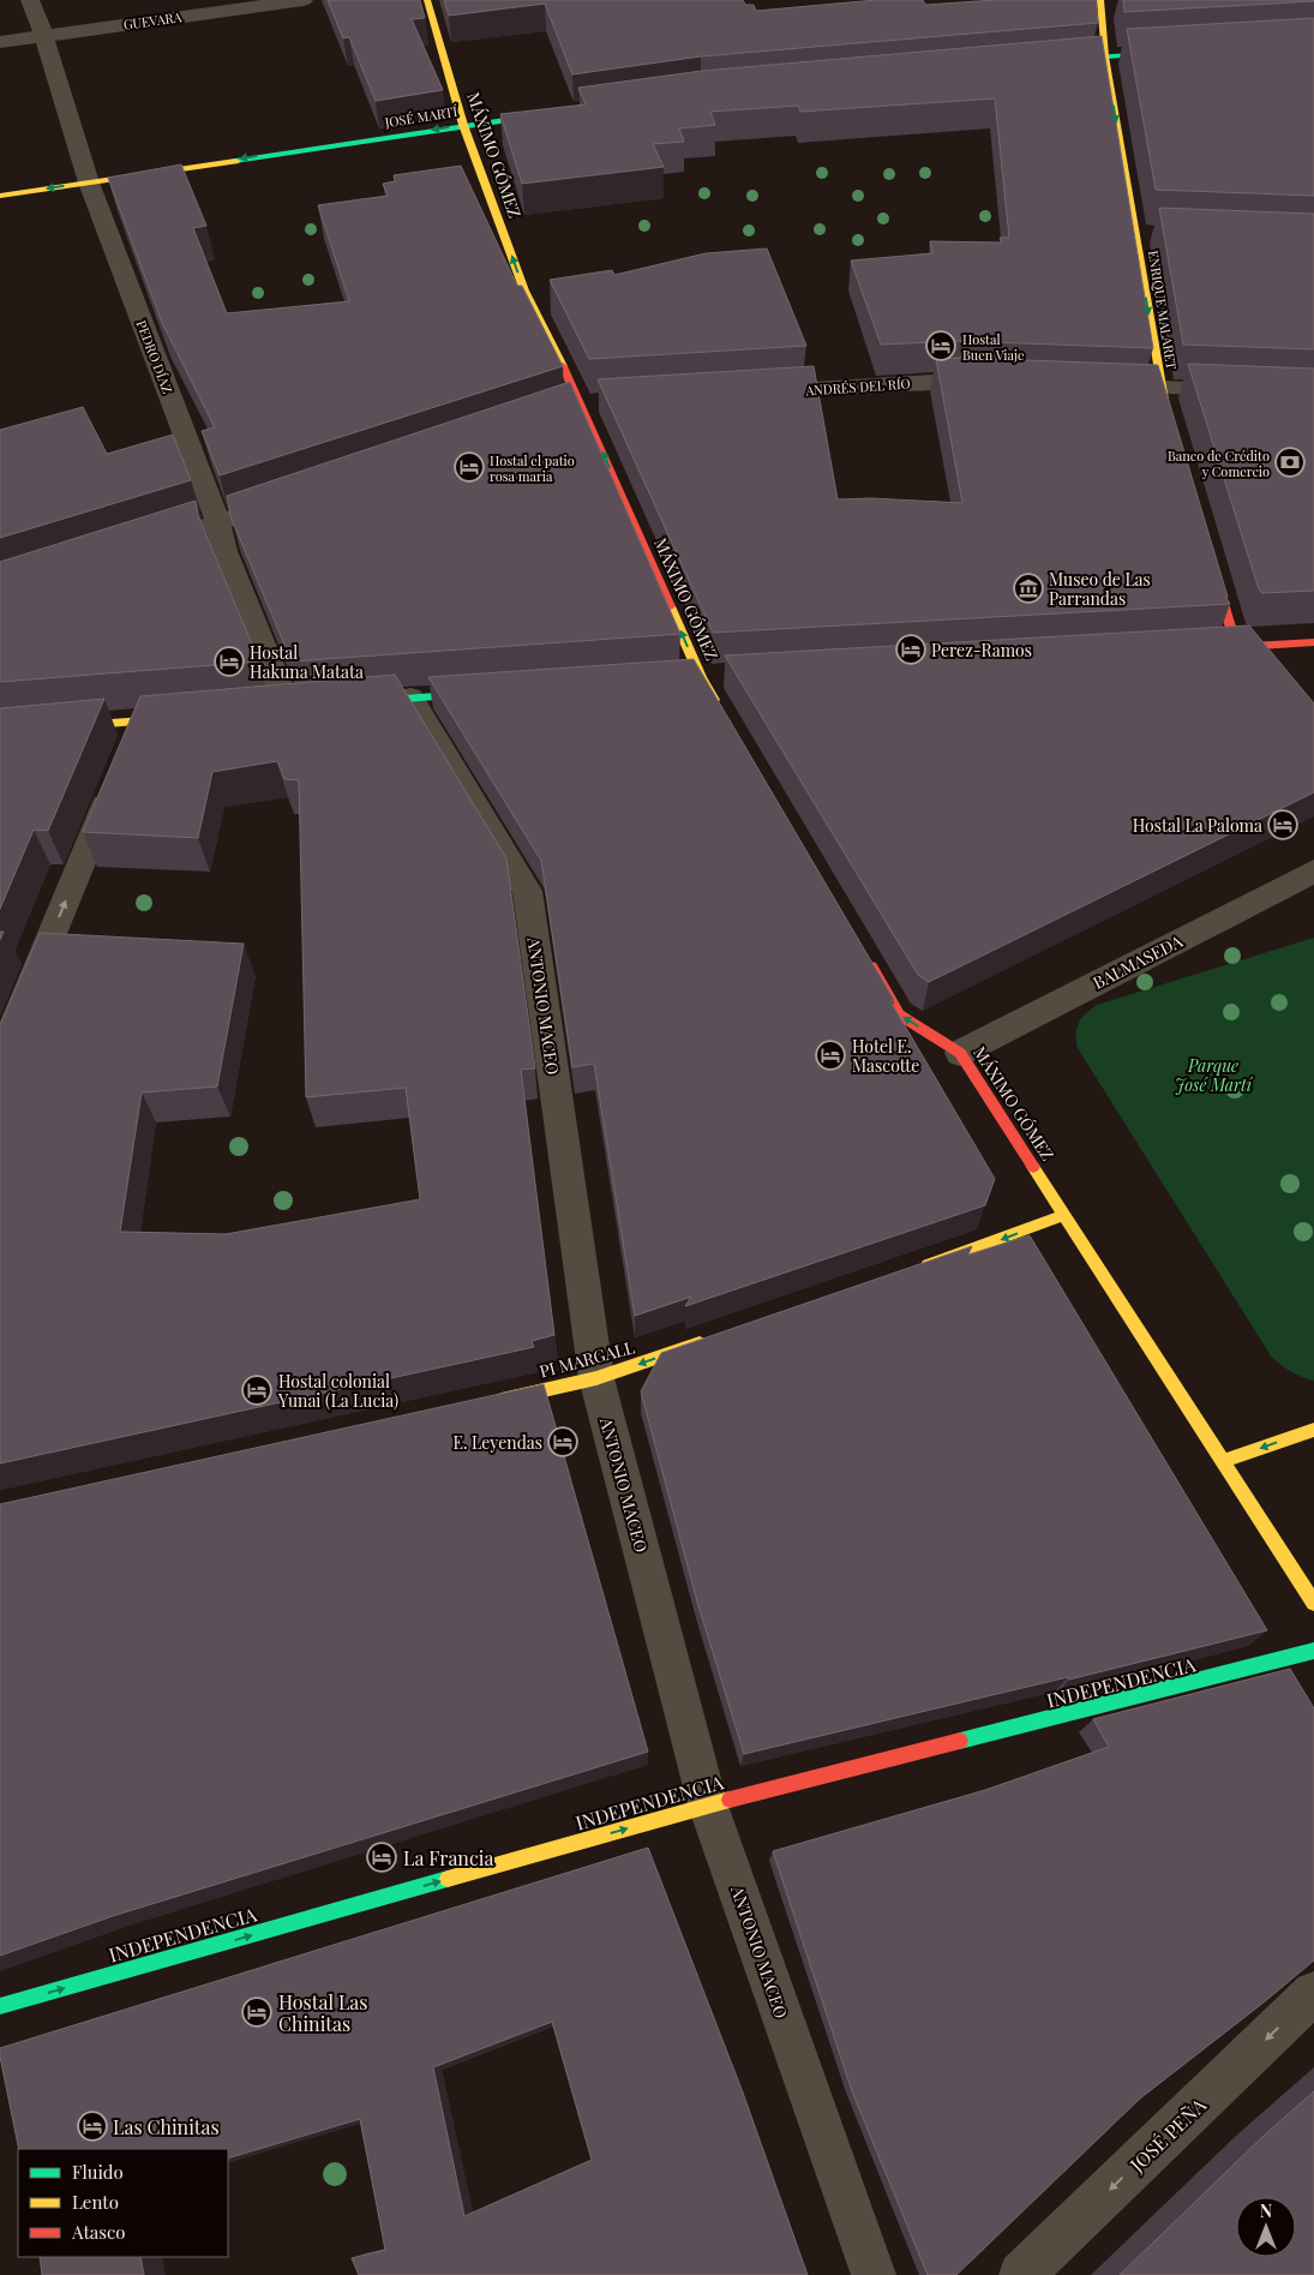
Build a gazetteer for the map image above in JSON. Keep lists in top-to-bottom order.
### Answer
{
  "streets": {
    "street": [
      "GUEVARA",
      "JOSÉ MARTÍ",
      "MÁXIMO GÓMEZ",
      "ENRIQUE MALARET",
      "PEDRO DÍAZ",
      "ANDRÉS DEL RÍO",
      "BALMASEDA",
      "ANTONIO MACEO",
      "PI MARGALL",
      "INDEPENDENCIA",
      "JOSÉ PEÑA"
    ]
  },
  "crossings": [
    ["GUEVARA", "PEDRO DÍAZ"],
    ["JOSÉ MARTÍ", "MÁXIMO GÓMEZ"],
    ["JOSÉ MARTÍ", "PEDRO DÍAZ"],
    ["MÁXIMO GÓMEZ", "BALMASEDA"],
    ["ANTONIO MACEO", "PI MARGALL"],
    ["ANTONIO MACEO", "INDEPENDENCIA"]
  ],
  "one_way": [
    "JOSÉ MARTÍ",
    "MÁXIMO GÓMEZ",
    "ENRIQUE MALARET",
    "PI MARGALL",
    "INDEPENDENCIA",
    "JOSÉ PEÑA"
  ],
  "parks": ["Parque José Martí"],
  "places": {
    "hotel": [
      "Hostal Buen Viaje",
      "Hostal el patio rosa maria",
      "Perez-Ramos",
      "Hostal Hakuna Matata",
      "Hostal La Paloma",
      "Hotel E. Mascotte",
      "Hostal colonial Yunai (La Lucia)",
      "E. Leyendas",
      "La Francia",
      "Hostal Las Chinitas",
      "Las Chinitas"
    ],
    "bank": ["Banco de Crédito y Comercio"],
    "museum": ["Museo de Las Parrandas"]
  },
  "legend": ["Fluido", "Lento", "Atasco"],
  "north": "top"
}
